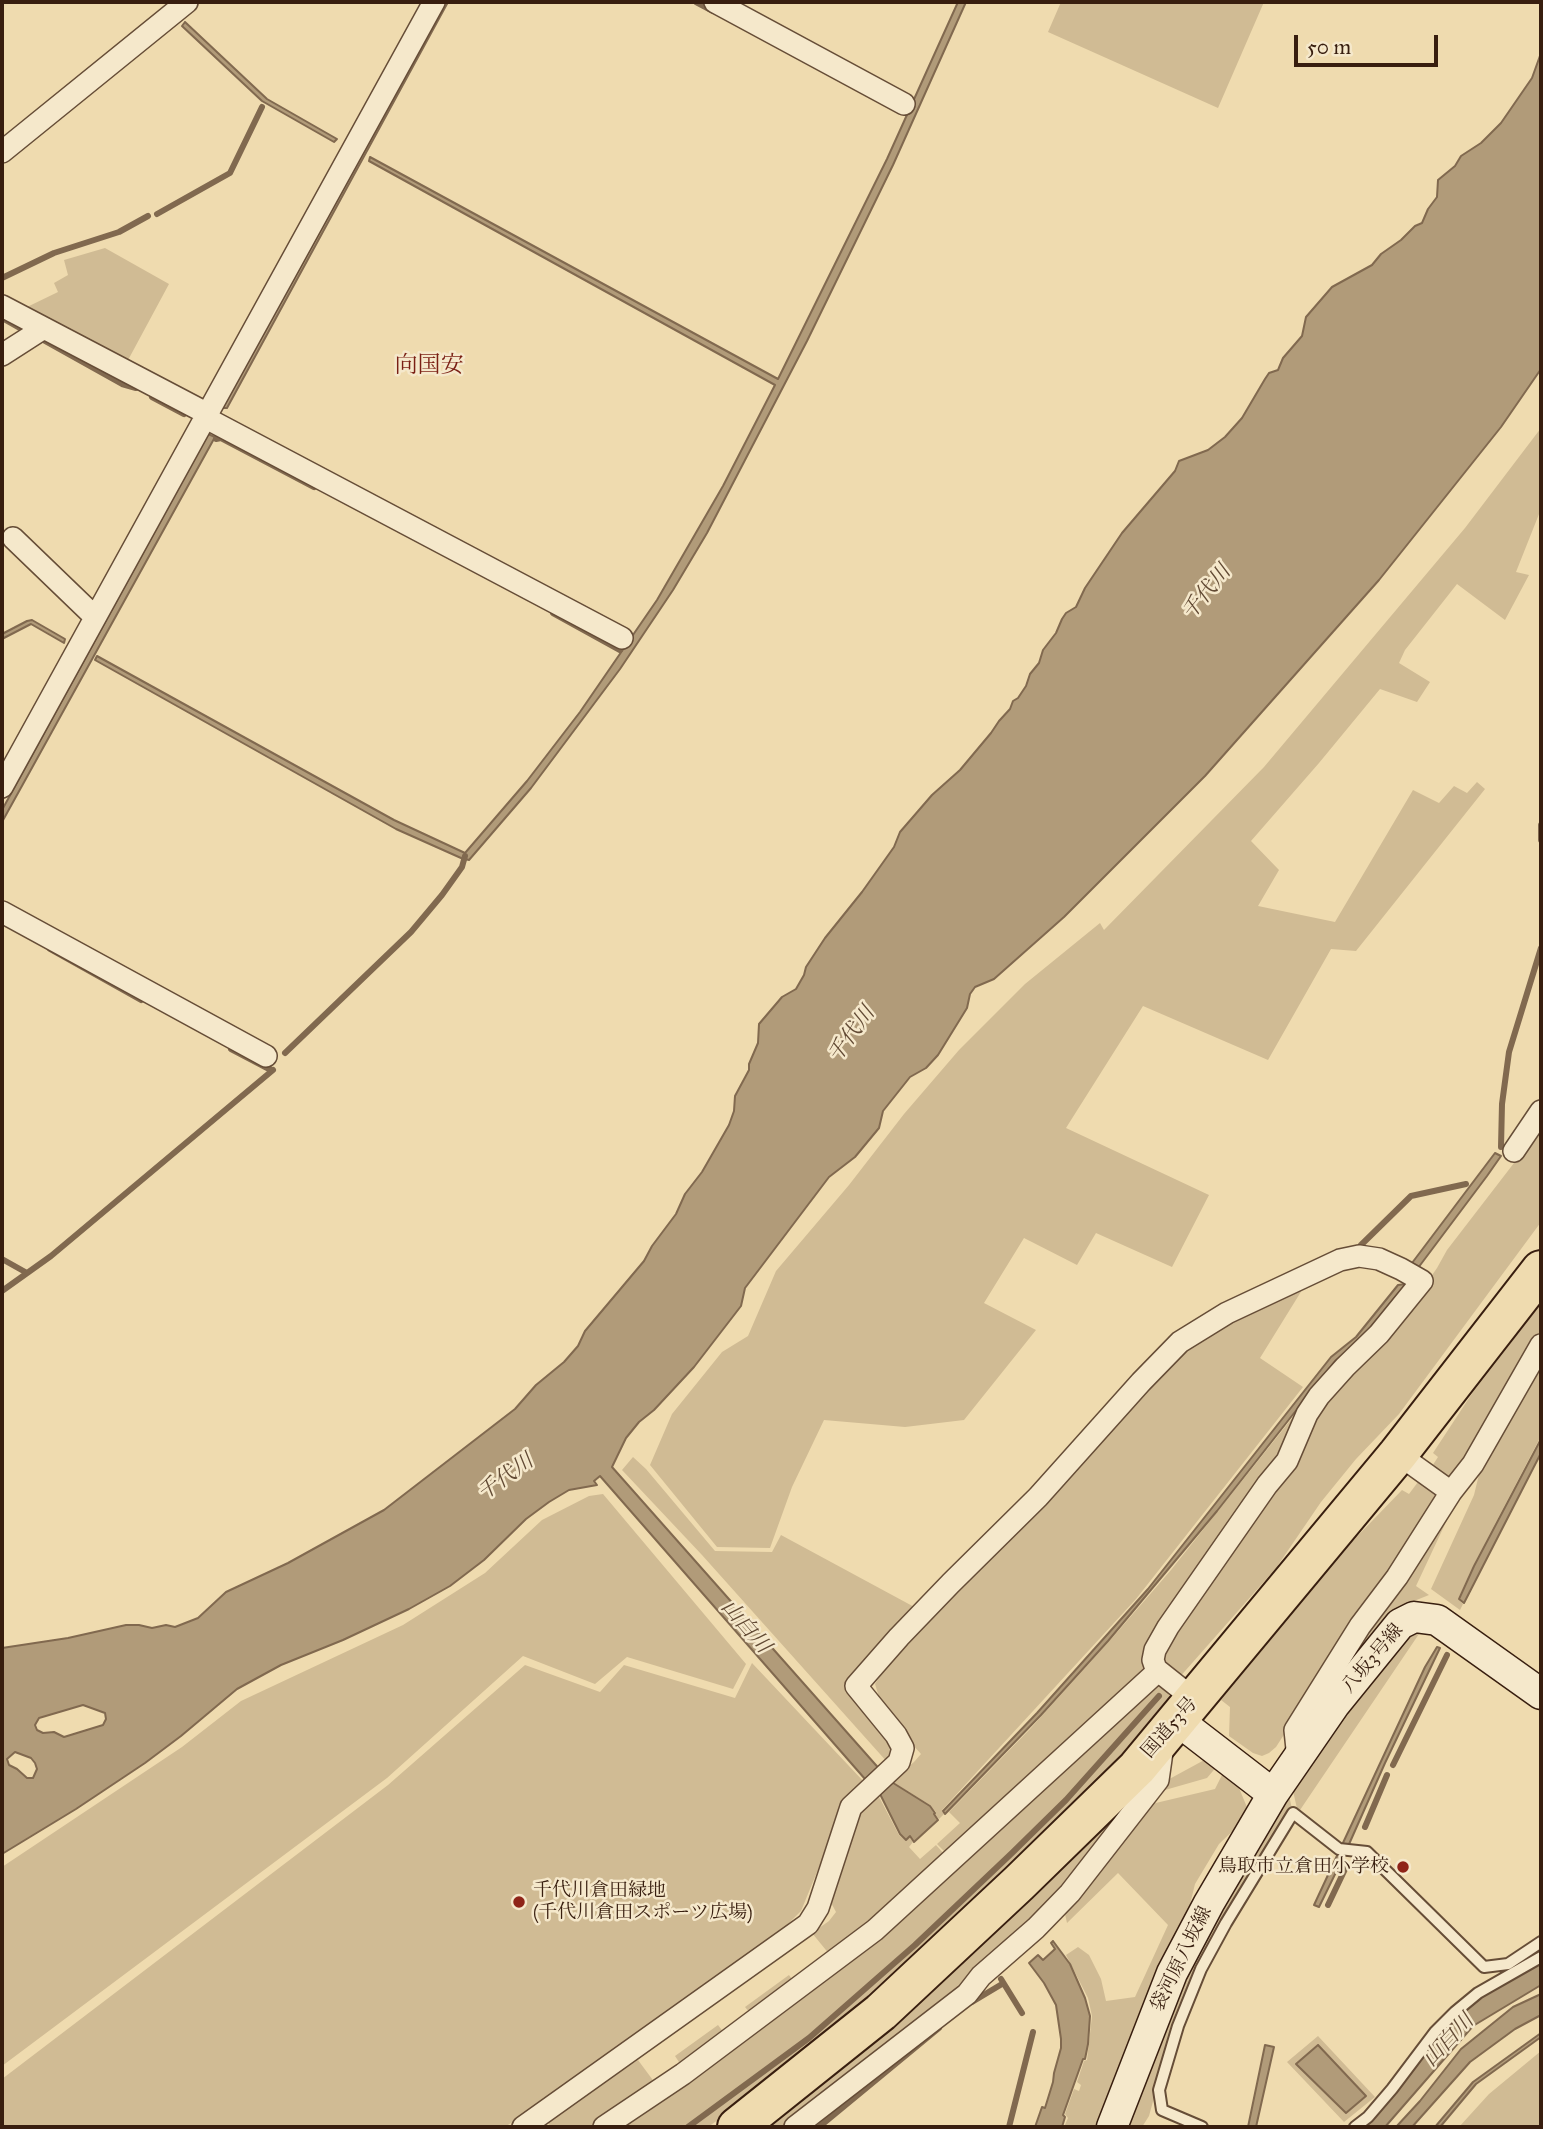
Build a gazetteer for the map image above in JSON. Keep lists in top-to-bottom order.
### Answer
{
  "streets": {
    "highway": ["国道53号"],
    "main road": ["八坂3号線", "袋河原八坂線"]
  },
  "crossings": [
    ["八坂3号線", "袋河原八坂線"]
  ],
  "districts": ["向国安"],
  "water": ["千代川", "山白川"],
  "places": ["鳥取市立倉田小学校", "千代川倉田緑地 (千代川倉田スポーツ広場)"],
  "scale_bar": "50 m"
}
